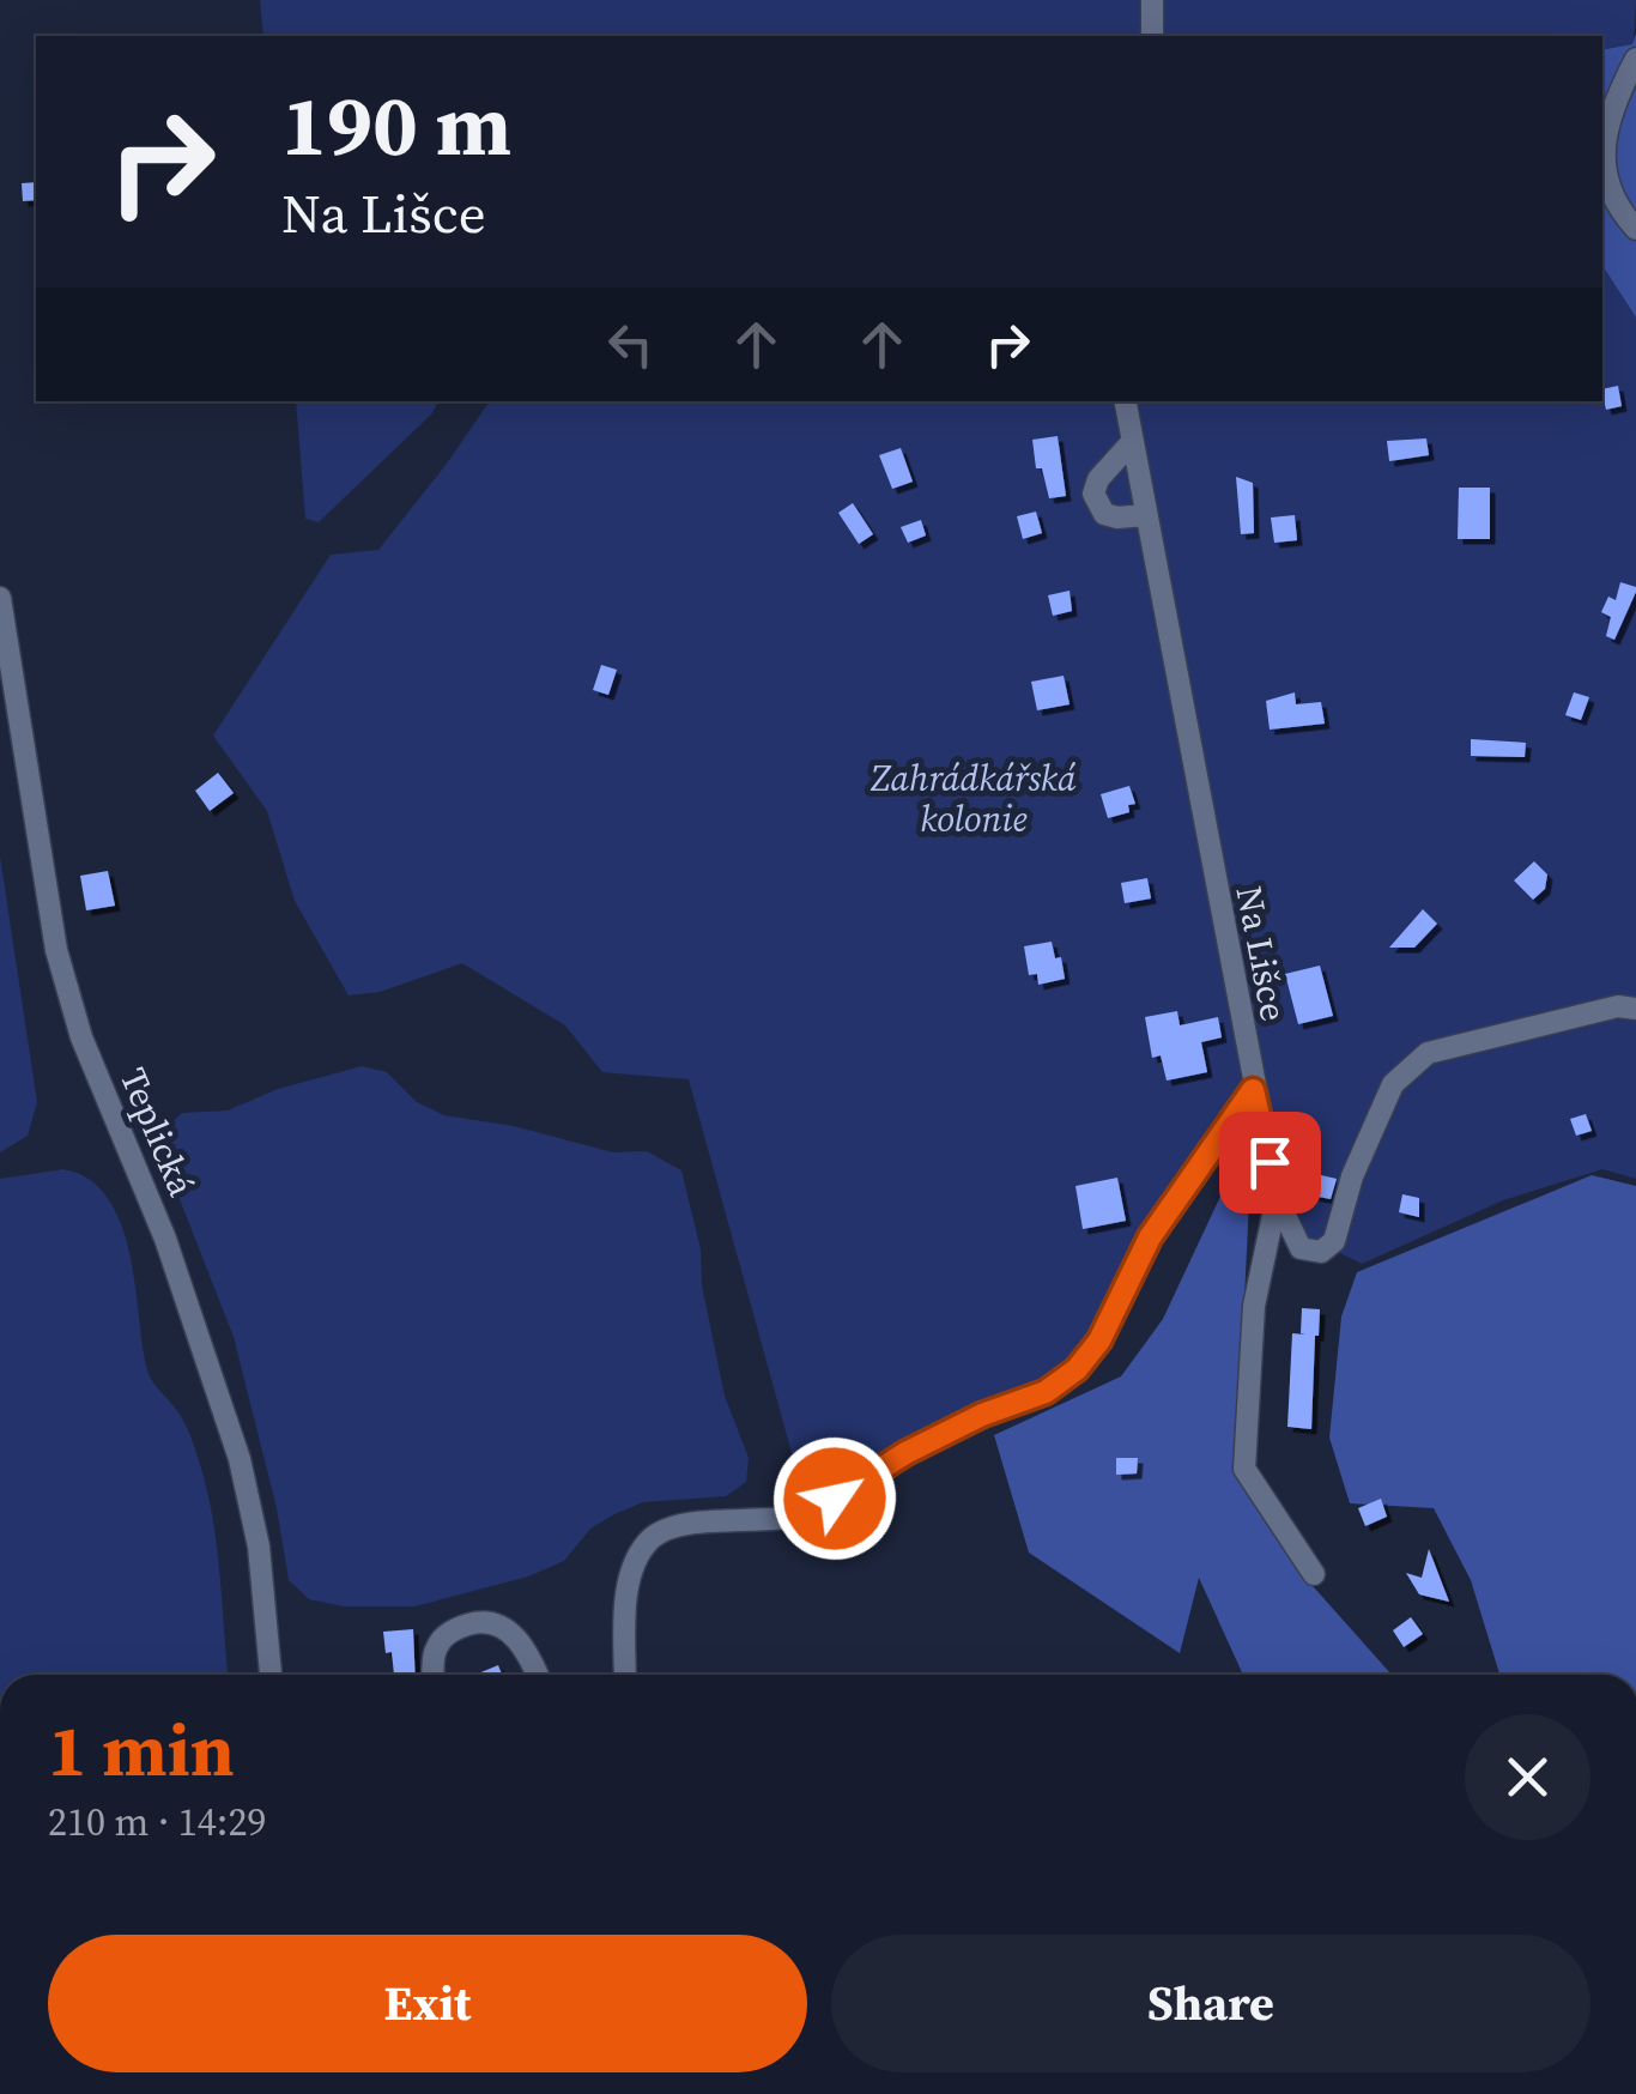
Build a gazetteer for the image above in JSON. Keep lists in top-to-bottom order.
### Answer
{
  "streets": {
    "street": ["Na Lišce", "Teplická"]
  },
  "parks": ["Zahrádkářská kolonie"],
  "page": {
    "turn": ["190 m", "Na Lišce"],
    "heading": ["1 min", "210 m · 14:29"],
    "buttons": ["Exit", "Share"]
  }
}
